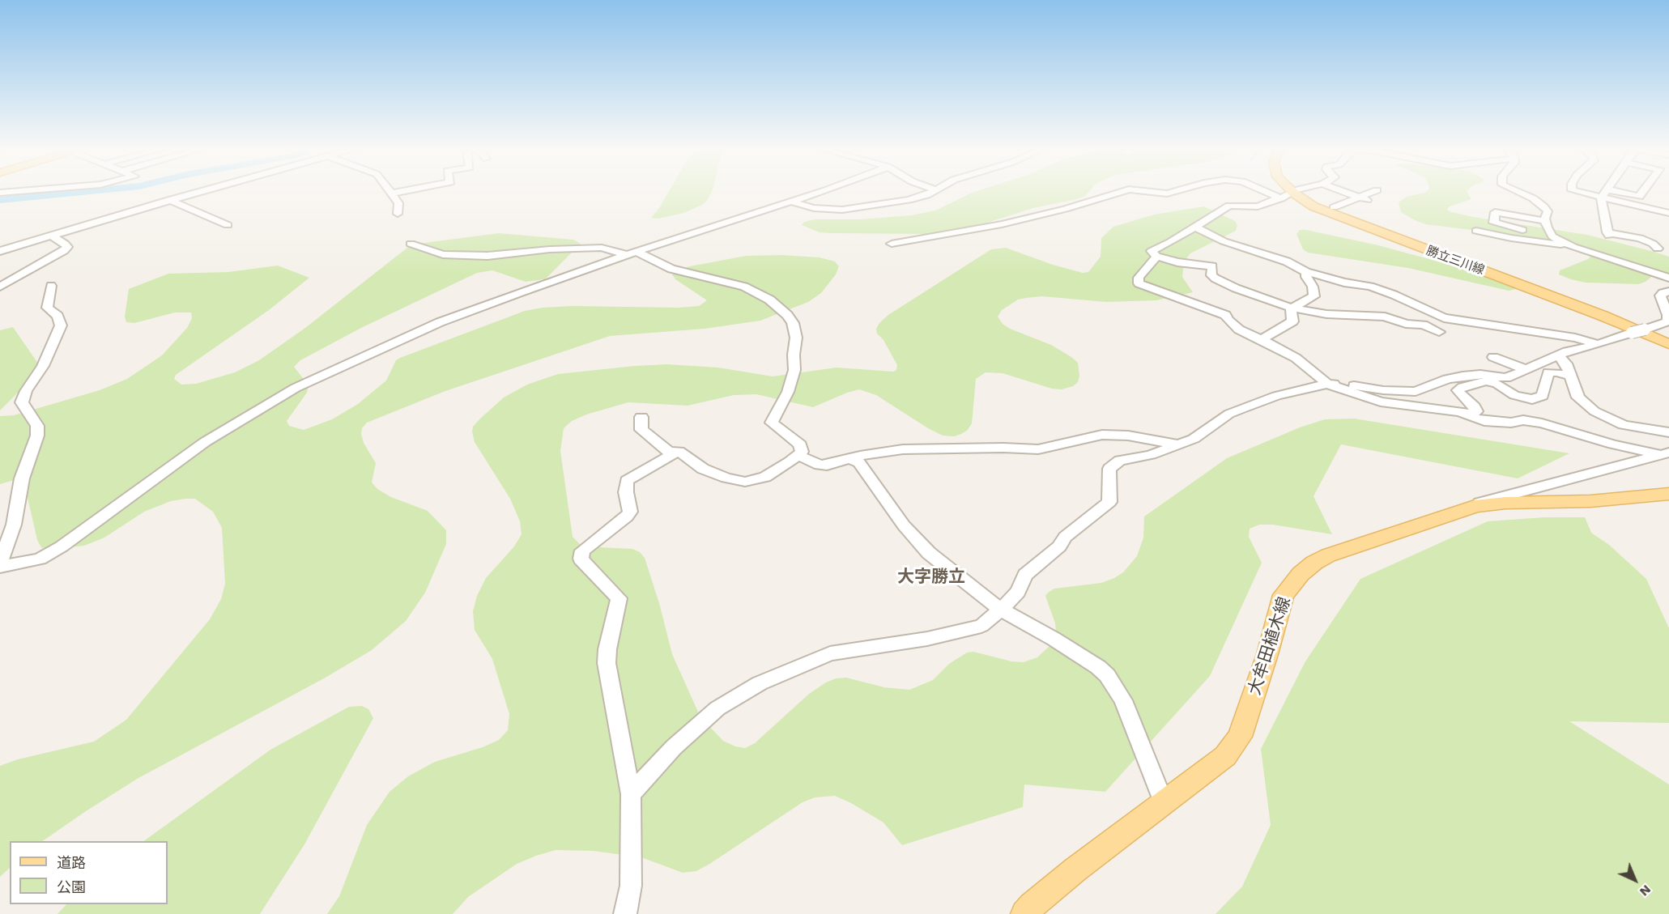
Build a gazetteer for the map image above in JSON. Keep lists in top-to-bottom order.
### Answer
{
  "streets": {
    "main road": ["勝立三川線", "大牟田植木線"]
  },
  "districts": ["大字勝立"],
  "legend": ["道路", "公園"],
  "north": "bottom right"
}
